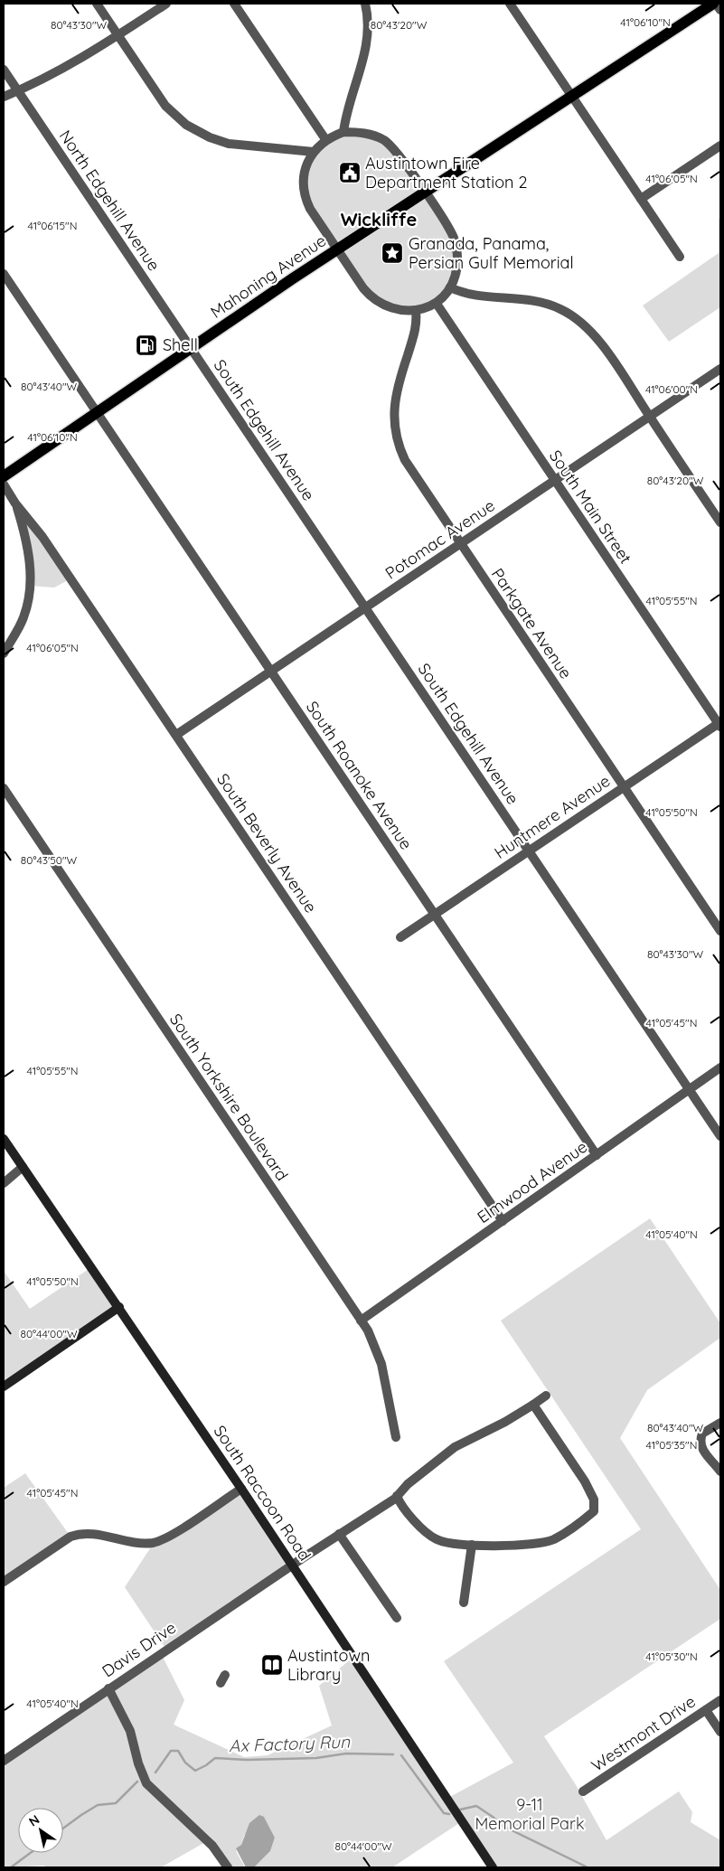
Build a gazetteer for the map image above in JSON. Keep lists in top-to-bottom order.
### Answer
{
  "streets": {
    "main road": ["Mahoning Avenue"],
    "street": [
      "North Edgehill Avenue",
      "South Edgehill Avenue",
      "South Main Street",
      "Potomac Avenue",
      "Parkgate Avenue",
      "South Roanoke Avenue",
      "Huntmere Avenue",
      "South Beverly Avenue",
      "South Yorkshire Boulevard",
      "Elmwood Avenue",
      "South Raccoon Road",
      "Davis Drive",
      "Westmont Drive"
    ]
  },
  "crossings": [
    ["North Edgehill Avenue", "Mahoning Avenue"],
    ["North Edgehill Avenue", "South Edgehill Avenue"],
    ["Mahoning Avenue", "South Edgehill Avenue"],
    ["Mahoning Avenue", "South Main Street"],
    ["Mahoning Avenue", "Parkgate Avenue"],
    ["Mahoning Avenue", "South Roanoke Avenue"],
    ["South Edgehill Avenue", "Potomac Avenue"],
    ["South Edgehill Avenue", "Huntmere Avenue"],
    ["South Edgehill Avenue", "Elmwood Avenue"],
    ["South Main Street", "Potomac Avenue"],
    ["South Main Street", "Parkgate Avenue"],
    ["South Main Street", "Huntmere Avenue"],
    ["Potomac Avenue", "Parkgate Avenue"],
    ["Potomac Avenue", "South Roanoke Avenue"],
    ["Potomac Avenue", "South Beverly Avenue"],
    ["Parkgate Avenue", "Huntmere Avenue"],
    ["South Roanoke Avenue", "Huntmere Avenue"],
    ["South Roanoke Avenue", "Elmwood Avenue"],
    ["South Beverly Avenue", "Elmwood Avenue"],
    ["South Yorkshire Boulevard", "Elmwood Avenue"],
    ["South Raccoon Road", "Davis Drive"]
  ],
  "districts": ["Wickliffe"],
  "water": ["Ax Factory Run"],
  "parks": ["9-11 Memorial Park"],
  "places": {
    "public building": ["Austintown Fire Department Station 2"],
    "place": ["Granada, Panama, Persian Gulf Memorial"],
    "fuel station": ["Shell"],
    "library": ["Austintown Library"]
  },
  "north": "top left",
  "coordinates": [
    "41°06'10\"N",
    "80°43'30\"W",
    "80°43'20\"W",
    "41°06'05\"N",
    "41°06'15\"N",
    "80°43'40\"W",
    "41°06'00\"N",
    "41°05'55\"N",
    "41°05'50\"N",
    "80°43'50\"W",
    "41°05'45\"N",
    "41°05'40\"N",
    "80°44'00\"W",
    "41°05'35\"N",
    "41°05'30\"N"
  ]
}
